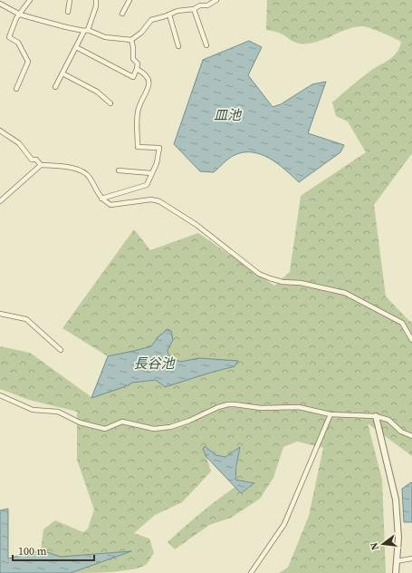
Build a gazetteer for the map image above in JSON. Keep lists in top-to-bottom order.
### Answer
{
  "water": ["皿池", "長谷池"],
  "scale_bar": "100 m",
  "north": "left"
}
